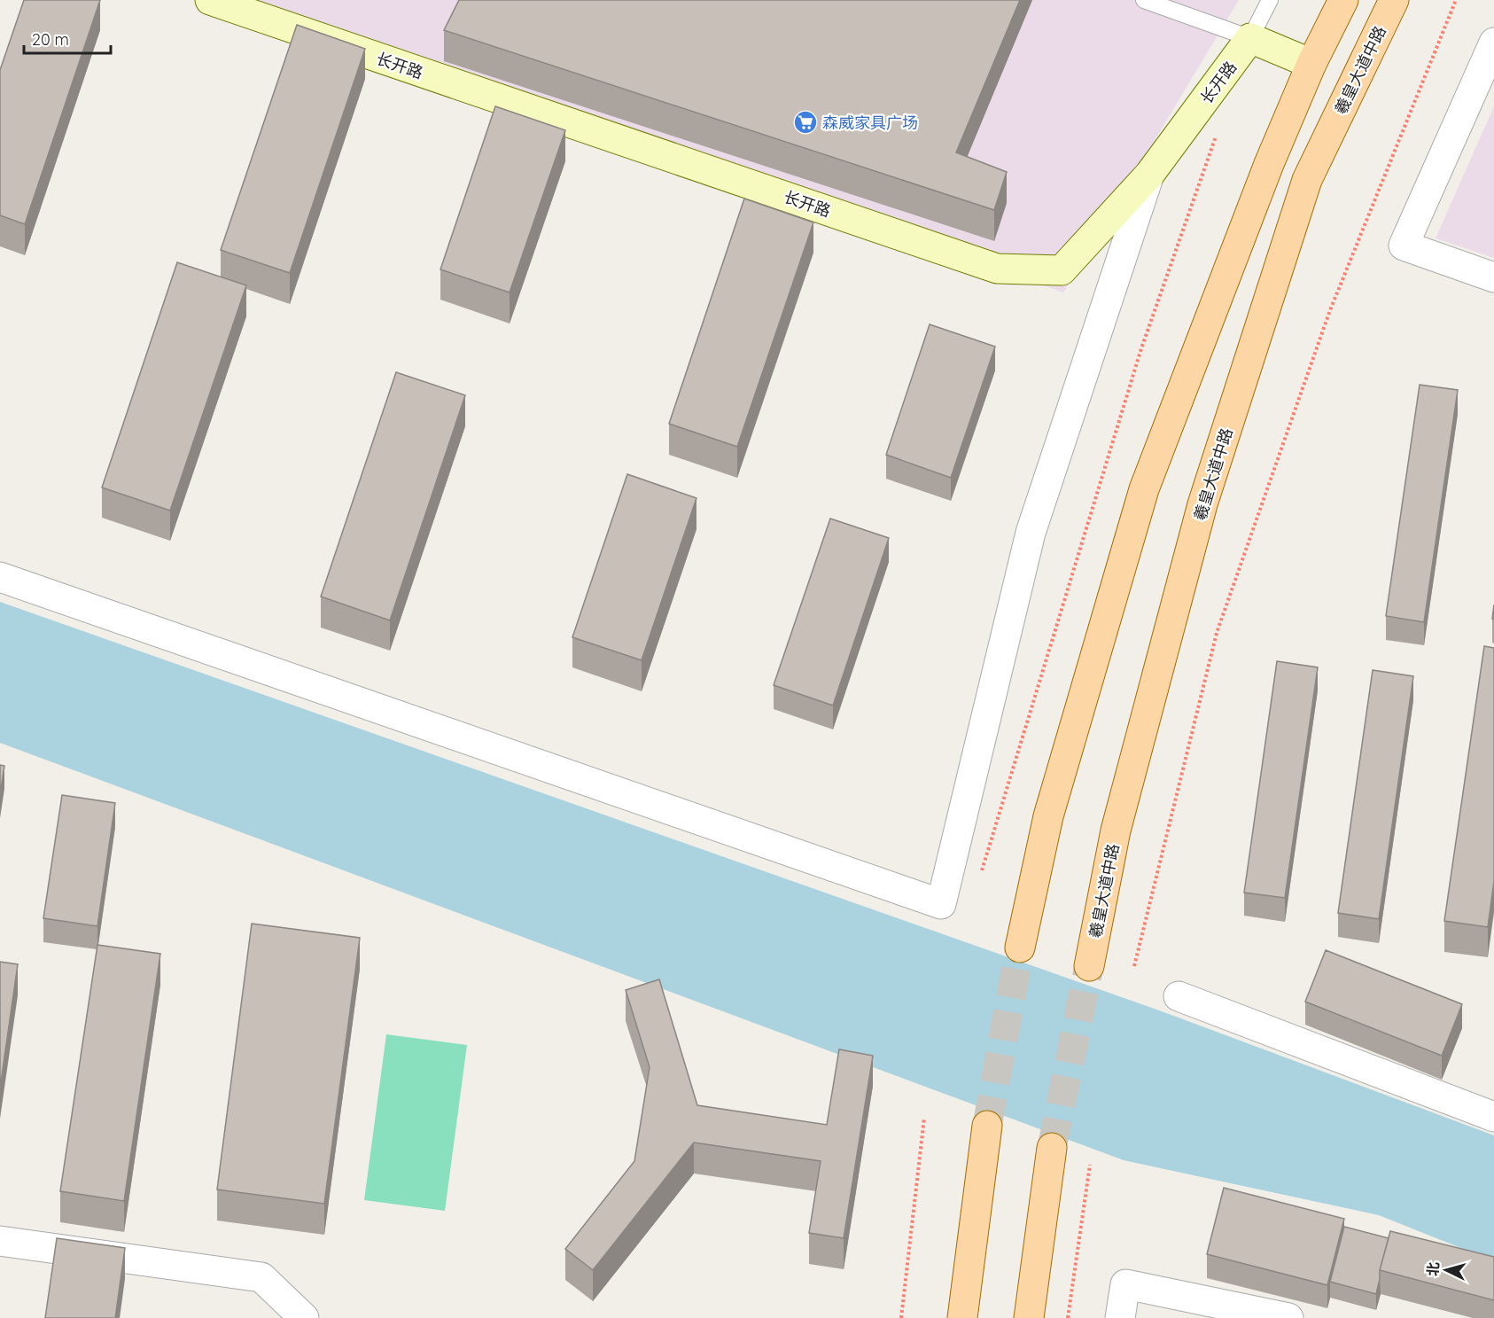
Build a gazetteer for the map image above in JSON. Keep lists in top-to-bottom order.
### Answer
{
  "streets": {
    "main road": ["羲皇大道中路"],
    "street": ["长开路"]
  },
  "places": {
    "supermarket": ["森威家具广场"]
  },
  "scale_bar": "20 m",
  "north": "left"
}
